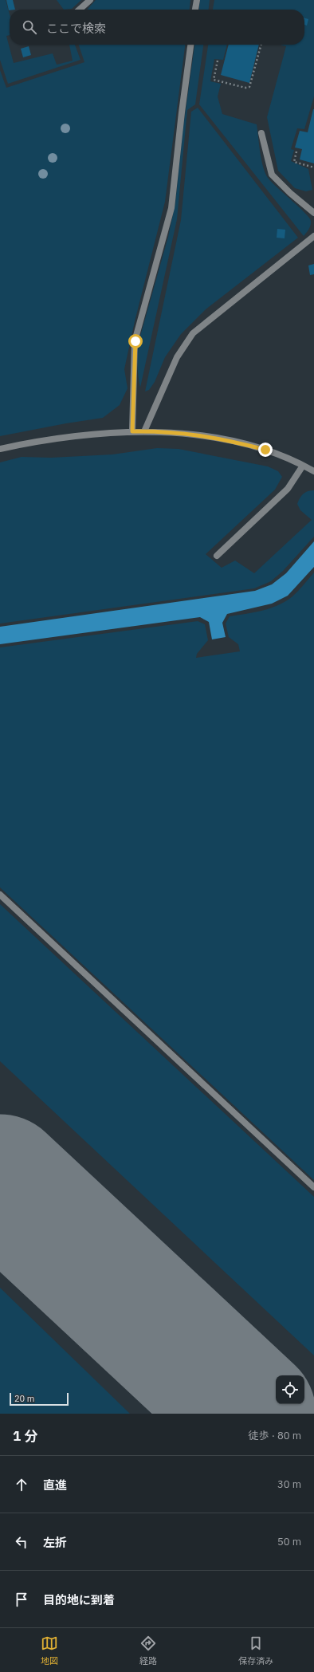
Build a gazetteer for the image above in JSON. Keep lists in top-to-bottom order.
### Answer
{
  "scale_bar": "20 m",
  "page": {
    "search": "ここで検索",
    "scale": "20 m",
    "heading": ["1 分", "徒歩 · 80 m"],
    "list": [
      ["直進", "30 m"],
      ["左折", "50 m"],
      "目的地に到着"
    ],
    "nav": ["地図", "経路", "保存済み"]
  }
}
